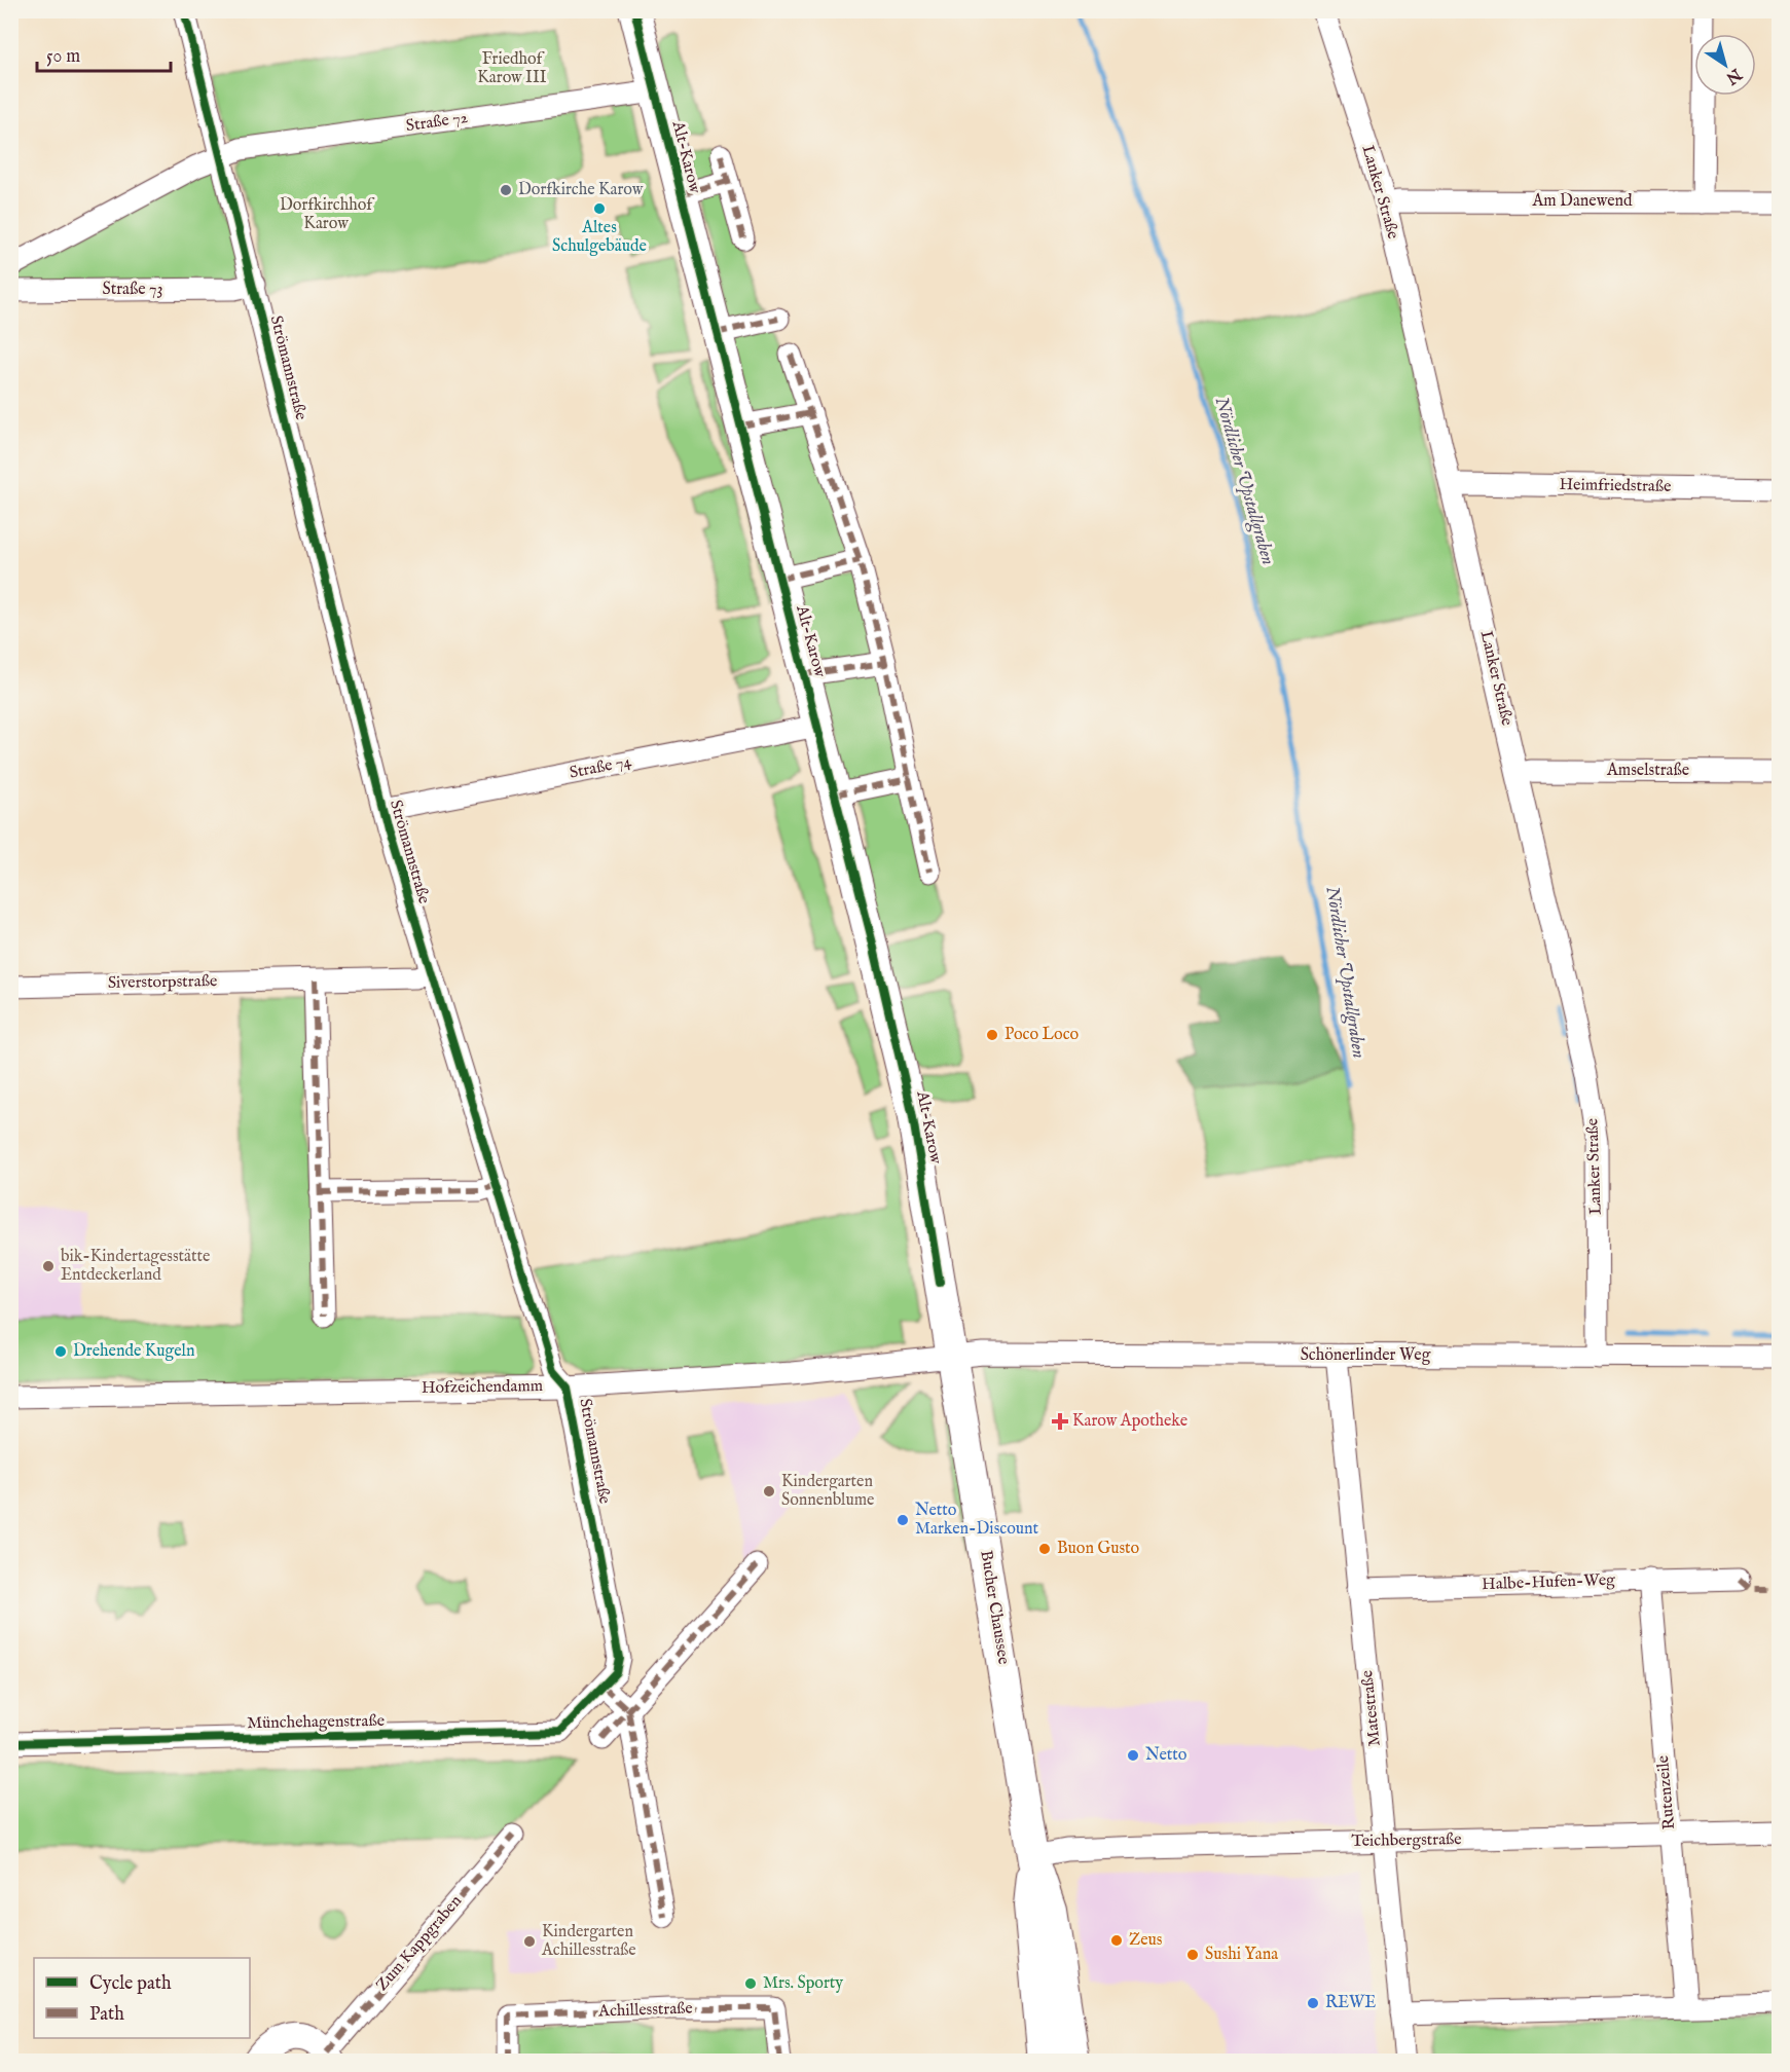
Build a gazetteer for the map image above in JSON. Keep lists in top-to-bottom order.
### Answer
{
  "streets": {
    "main road": ["Alt-Karow", "Bucher Chaussee"],
    "street": [
      "Straße 72",
      "Lanker Straße",
      "Am Danewend",
      "Straße 73",
      "Strömannstraße",
      "Heimfriedstraße",
      "Straße 74",
      "Amselstraße",
      "Siverstorpstraße",
      "Schönerlinder Weg",
      "Hofzeichendamm",
      "Halbe-Hufen-Weg",
      "Matestraße",
      "Münchehagenstraße",
      "Rutenzeile",
      "Teichbergstraße",
      "Zum Kappgraben",
      "Achillesstraße"
    ]
  },
  "crossings": [
    ["Straße 72", "Alt-Karow"],
    ["Straße 72", "Strömannstraße"],
    ["Alt-Karow", "Straße 74"],
    ["Alt-Karow", "Schönerlinder Weg"],
    ["Alt-Karow", "Hofzeichendamm"],
    ["Alt-Karow", "Bucher Chaussee"],
    ["Lanker Straße", "Am Danewend"],
    ["Lanker Straße", "Heimfriedstraße"],
    ["Lanker Straße", "Amselstraße"],
    ["Lanker Straße", "Schönerlinder Weg"],
    ["Straße 73", "Strömannstraße"],
    ["Strömannstraße", "Straße 74"],
    ["Strömannstraße", "Siverstorpstraße"],
    ["Strömannstraße", "Hofzeichendamm"],
    ["Strömannstraße", "Münchehagenstraße"],
    ["Schönerlinder Weg", "Hofzeichendamm"],
    ["Schönerlinder Weg", "Bucher Chaussee"],
    ["Schönerlinder Weg", "Matestraße"],
    ["Hofzeichendamm", "Bucher Chaussee"],
    ["Halbe-Hufen-Weg", "Matestraße"],
    ["Halbe-Hufen-Weg", "Rutenzeile"],
    ["Bucher Chaussee", "Teichbergstraße"],
    ["Matestraße", "Teichbergstraße"],
    ["Rutenzeile", "Teichbergstraße"]
  ],
  "water": ["Nördlicher Upstallgraben"],
  "parks": ["Friedhof Karow III", "Dorfkirchhof Karow"],
  "places": {
    "other": [
      "Dorfkirche Karow",
      "Altes Schulgebäude",
      "Poco Loco",
      "bik-Kindertagesstätte Entdeckerland",
      "Drehende Kugeln",
      "Kindergarten Sonnenblume",
      "Netto Marken-Discount",
      "Buon Gusto",
      "Netto",
      "Zeus",
      "Kindergarten Achillesstraße",
      "Sushi Yana",
      "Mrs. Sporty",
      "REWE"
    ],
    "health": ["Karow Apotheke"]
  },
  "legend": ["Cycle path", "Path"],
  "scale_bar": "50 m",
  "north": "bottom right"
}
